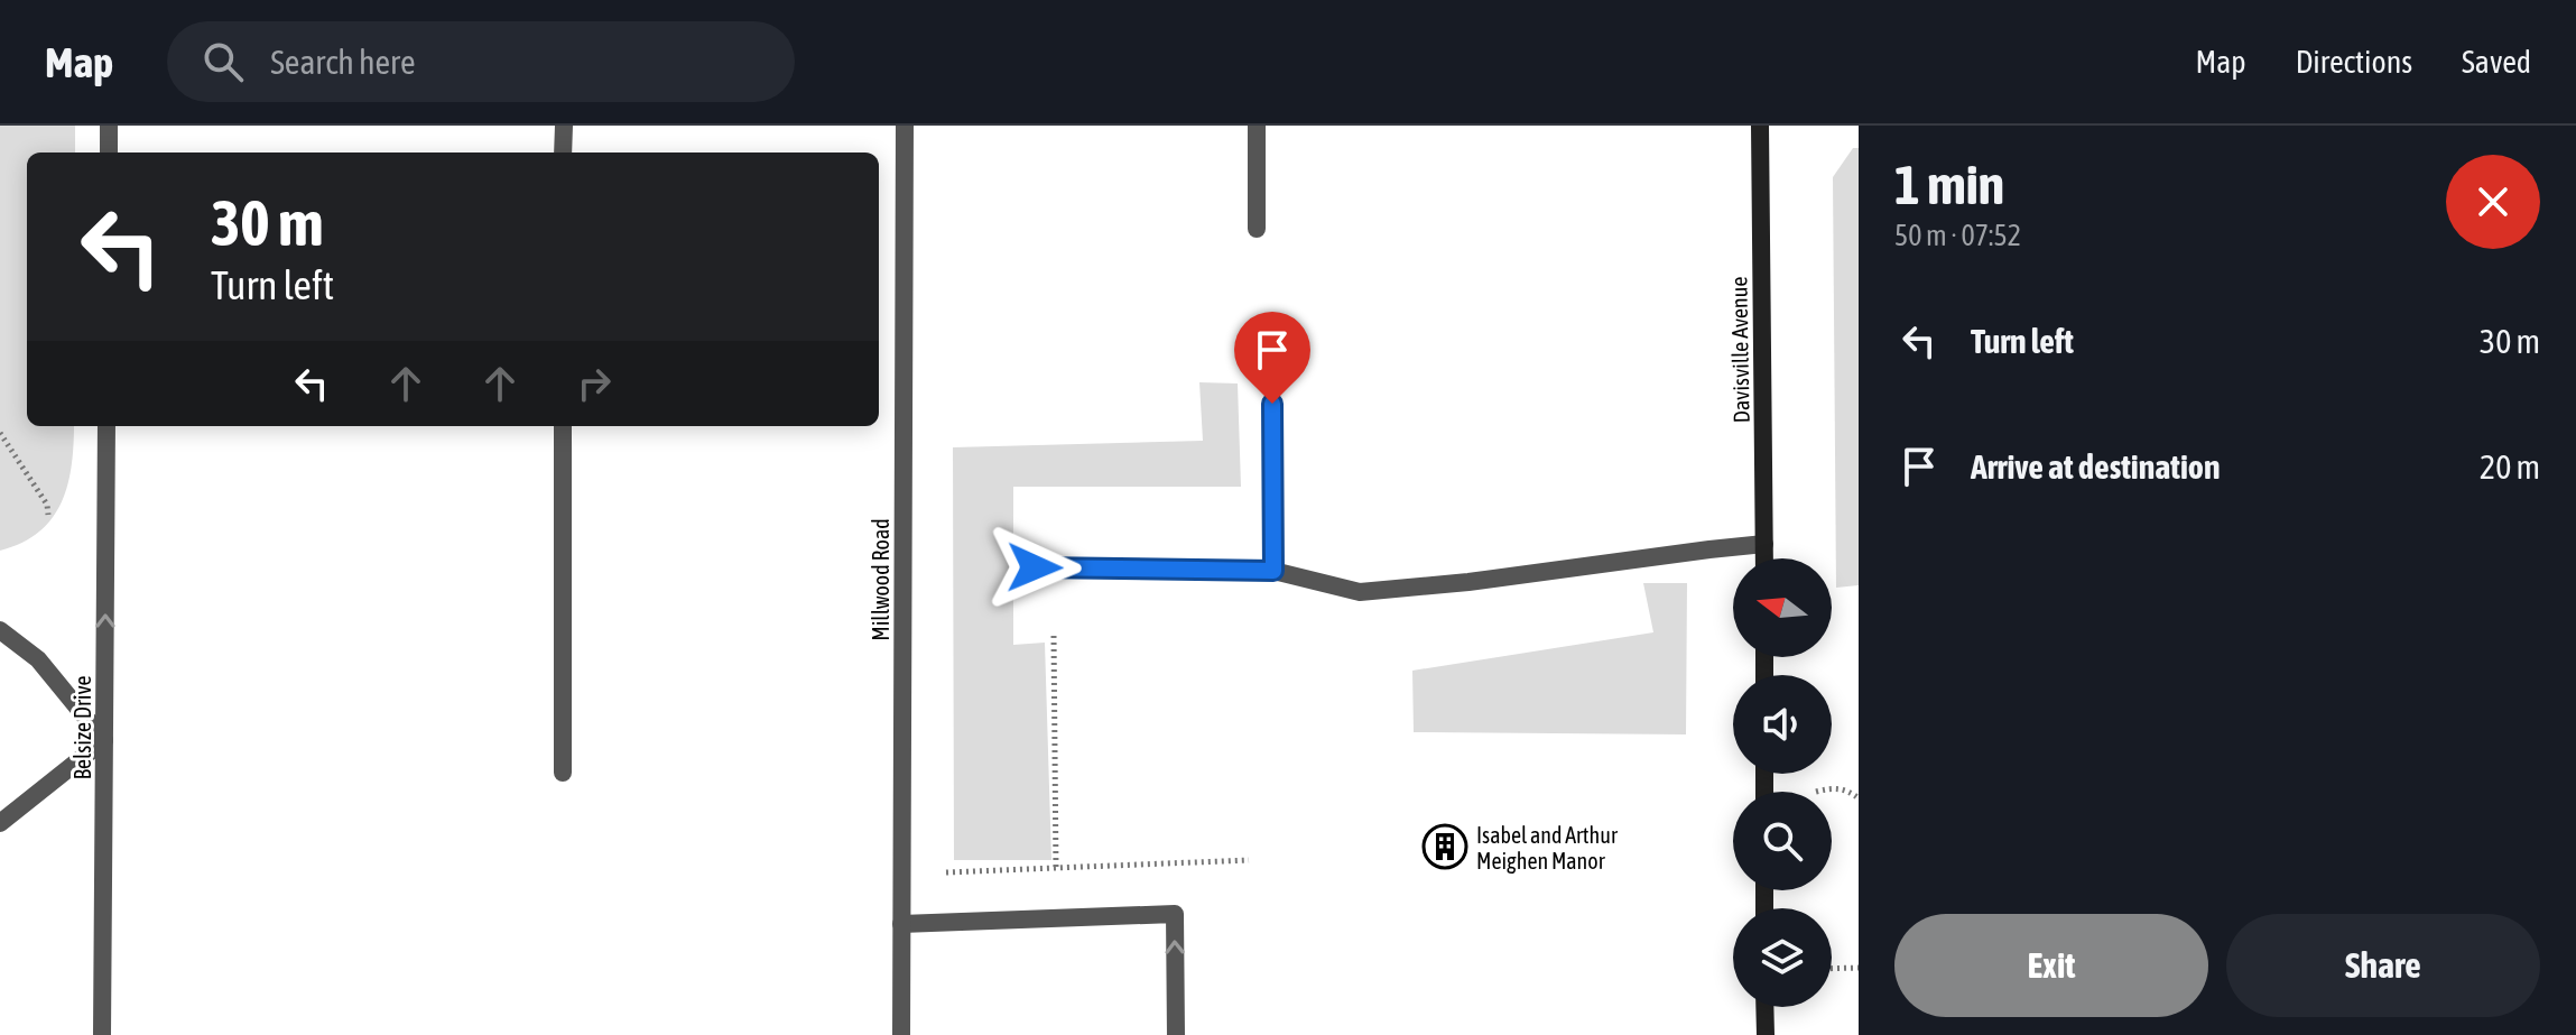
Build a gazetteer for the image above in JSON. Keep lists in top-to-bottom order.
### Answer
{
  "streets": {
    "street": ["Davisville Avenue", "Millwood Road", "Belsize Drive"]
  },
  "one_way": ["Belsize Drive"],
  "places": {
    "building": ["Isabel and Arthur Meighen Manor"]
  },
  "north": "left",
  "page": {
    "header": "Map",
    "search": "Search here",
    "nav": ["Map", "Directions", "Saved"],
    "heading": ["1 min", "50 m · 07:52"],
    "turn": ["30 m", "Turn left"],
    "list": [
      {
        "name": "Turn left",
        "value": "30 m"
      },
      {
        "name": "Arrive at destination",
        "value": "20 m"
      }
    ],
    "buttons": ["Exit", "Share"]
  }
}
